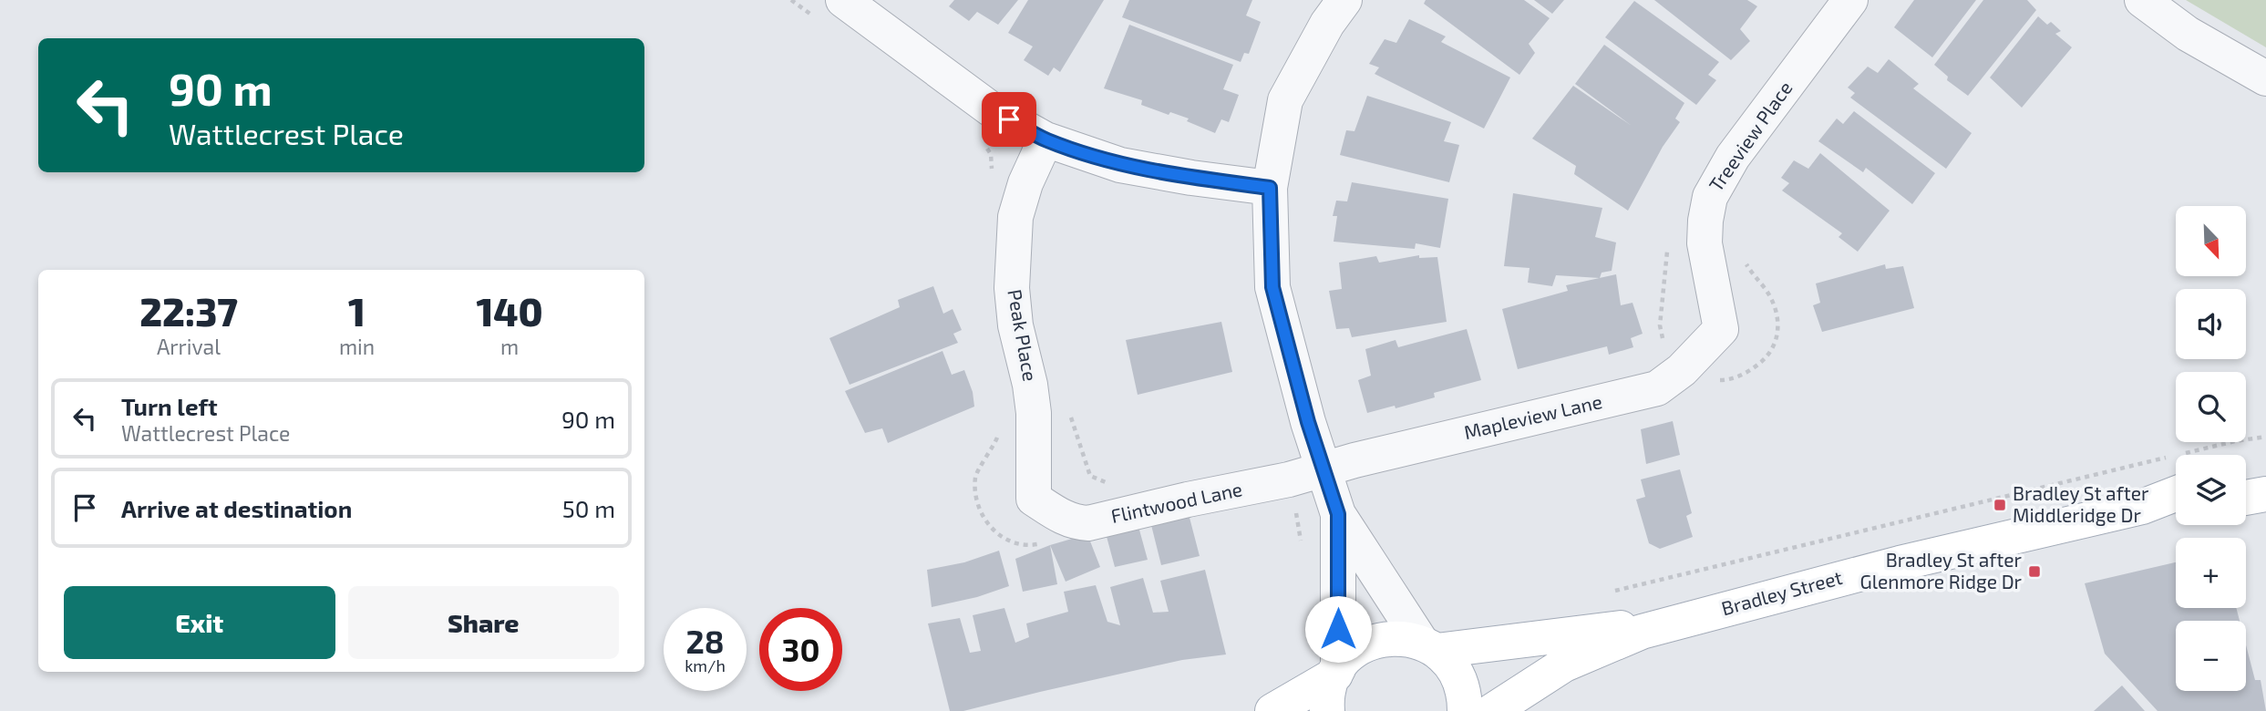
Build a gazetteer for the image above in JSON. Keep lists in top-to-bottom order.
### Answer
{
  "streets": {
    "main road": ["Bradley Street"],
    "street": [
      "Treeview Place",
      "Peak Place",
      "Mapleview Lane",
      "Flintwood Lane"
    ]
  },
  "crossings": [
    ["Treeview Place", "Mapleview Lane"],
    ["Peak Place", "Flintwood Lane"],
    ["Mapleview Lane", "Flintwood Lane"]
  ],
  "places": {
    "transit": ["Bradley St after Middleridge Dr", "Bradley St after Glenmore Ridge Dr"]
  },
  "north": "bottom right",
  "page": {
    "turn": ["90 m", "Wattlecrest Place"],
    "map_buttons": ["+", "−"],
    "eta": [
      "22:37",
      "Arrival",
      "1",
      "min",
      "140",
      "m"
    ],
    "list": [
      {
        "name": "Turn left",
        "note": "Wattlecrest Place",
        "value": "90 m"
      },
      {
        "name": "Arrive at destination",
        "value": "50 m"
      }
    ],
    "buttons": ["Exit", "Share"],
    "speed": "28 km/h",
    "limit": "30"
  }
}
